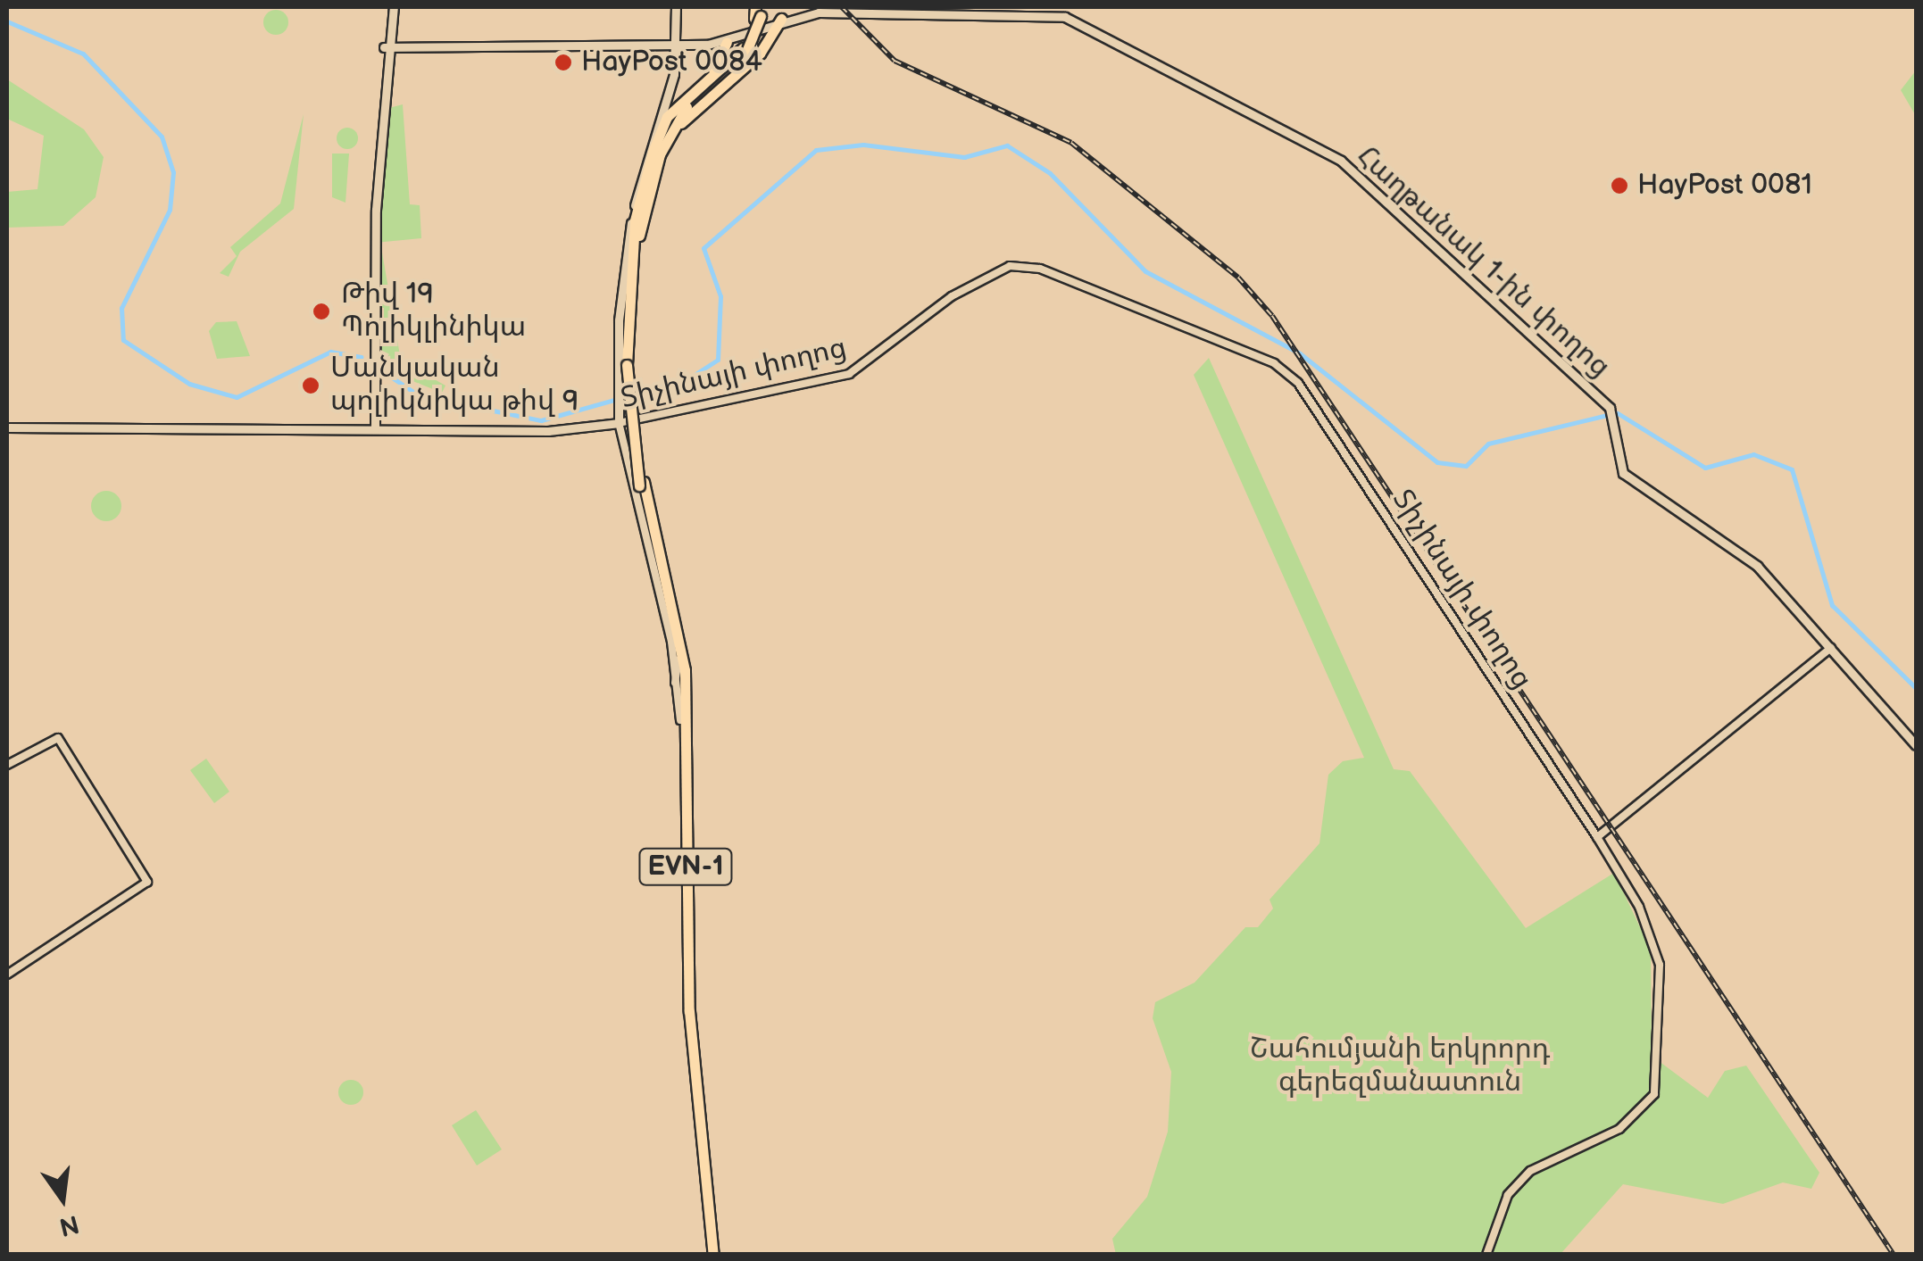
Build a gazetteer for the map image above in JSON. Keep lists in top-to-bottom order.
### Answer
{
  "streets": {
    "highway": ["EVN-1"],
    "main road": ["Հաղթանակ 1-ին փողոց", "Տիչինայի փողոց"]
  },
  "parks": ["Շահումյանի երկրորդ գերեզմանատուն"],
  "places": [
    "HayPost 0084",
    "HayPost 0081",
    "Թիվ 19 Պոլիկլինիկա",
    "Մանկական պոլիկնիկա թիվ 9"
  ],
  "north": "bottom"
}
